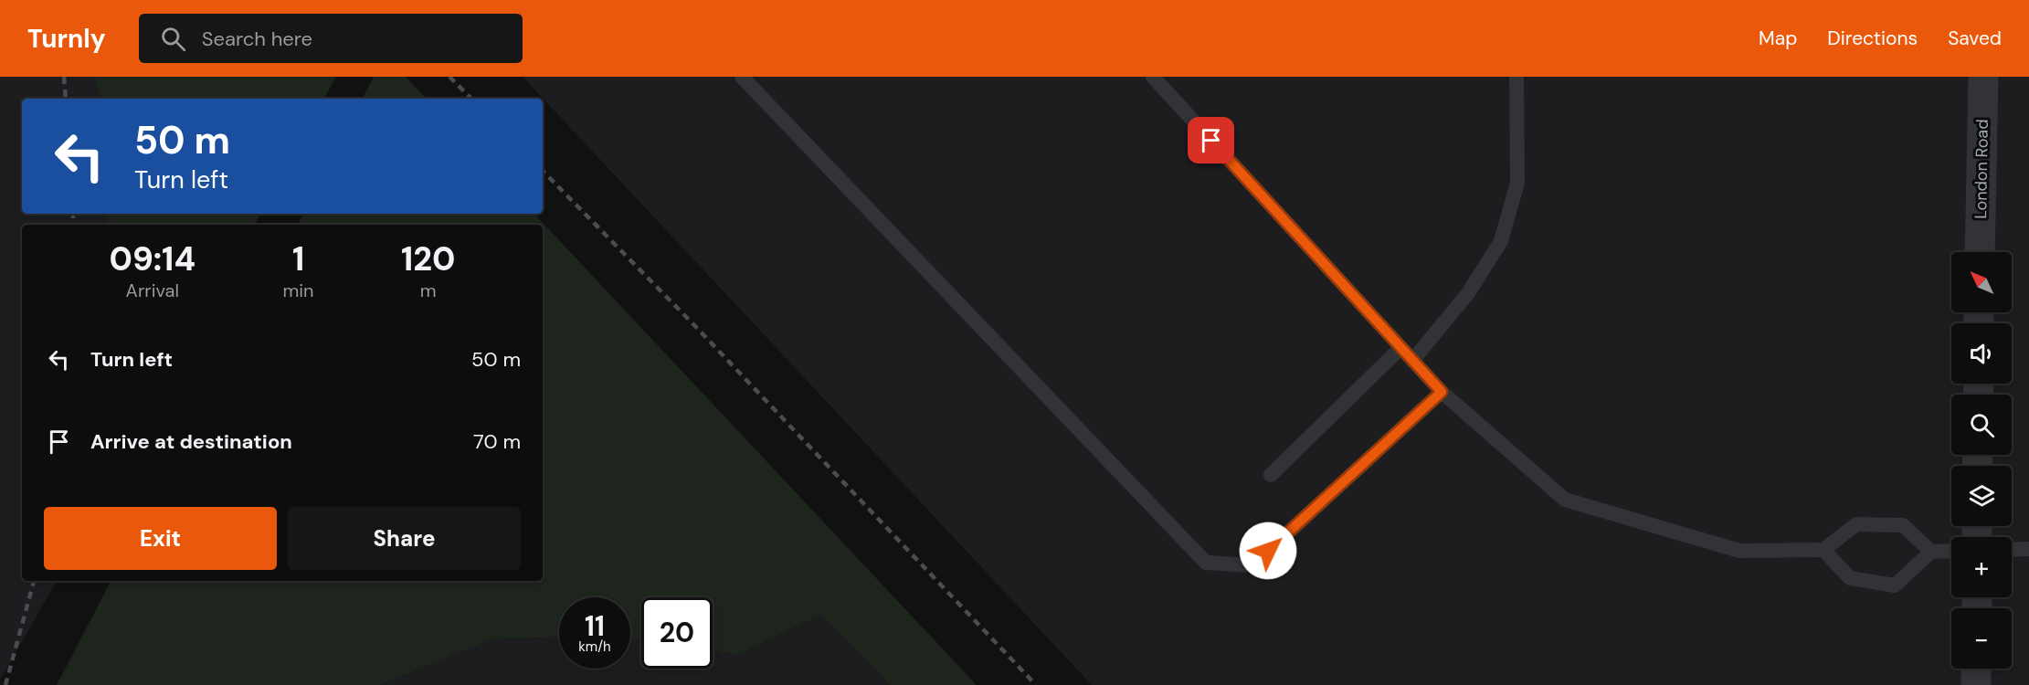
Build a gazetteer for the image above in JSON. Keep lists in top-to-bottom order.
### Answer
{
  "streets": {
    "street": ["London Road"]
  },
  "north": "top left",
  "page": {
    "header": "Turnly",
    "search": "Search here",
    "nav": ["Map", "Directions", "Saved"],
    "turn": ["50 m", "Turn left"],
    "eta": [
      "09:14",
      "Arrival",
      "1",
      "min",
      "120",
      "m"
    ],
    "map_buttons": ["+", "−"],
    "list": [
      {
        "name": "Turn left",
        "value": "50 m"
      },
      {
        "name": "Arrive at destination",
        "value": "70 m"
      }
    ],
    "buttons": ["Exit", "Share"],
    "speed": "11 km/h",
    "limit": "20"
  }
}
